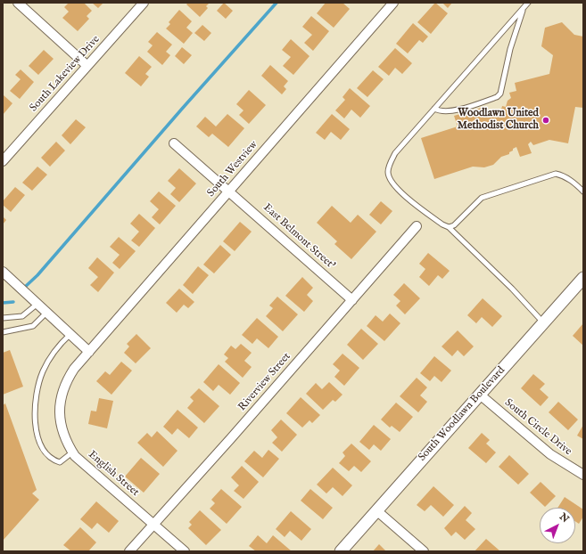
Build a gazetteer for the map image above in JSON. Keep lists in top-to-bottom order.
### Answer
{
  "streets": {
    "street": [
      "South Lakeview Drive",
      "South Westview",
      "East Belmont Street'",
      "Riverview Street",
      "South Woodlawn Boulevard",
      "South Circle Drive",
      "English Street"
    ]
  },
  "crossings": [
    ["South Westview", "East Belmont Street'"],
    ["South Westview", "English Street"],
    ["East Belmont Street'", "Riverview Street"],
    ["Riverview Street", "English Street"],
    ["South Woodlawn Boulevard", "South Circle Drive"]
  ],
  "places": ["Woodlawn United Methodist Church"],
  "north": "top right"
}
